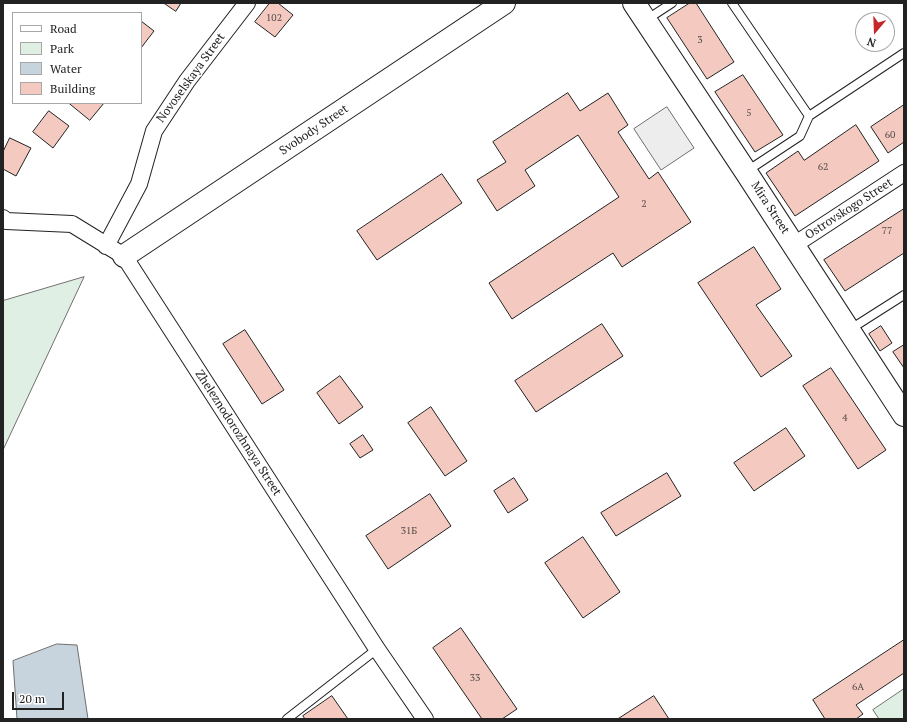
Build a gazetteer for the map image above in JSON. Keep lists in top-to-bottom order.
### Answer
{
  "streets": {
    "street": [
      "Novoselskaya Street",
      "Svobody Street",
      "Mira Street",
      "Ostrovskogo Street",
      "Zheleznodorozhnaya Street"
    ]
  },
  "crossings": [
    ["Novoselskaya Street", "Svobody Street"],
    ["Novoselskaya Street", "Zheleznodorozhnaya Street"],
    ["Svobody Street", "Zheleznodorozhnaya Street"],
    ["Mira Street", "Ostrovskogo Street"]
  ],
  "house_numbers": [
    "102",
    "3",
    "5",
    "60",
    "62",
    "2",
    "77",
    "4",
    "31Б",
    "33",
    "6А"
  ],
  "legend": [
    "Road",
    "Park",
    "Water",
    "Building"
  ],
  "scale_bar": "20 m",
  "north": "bottom"
}
